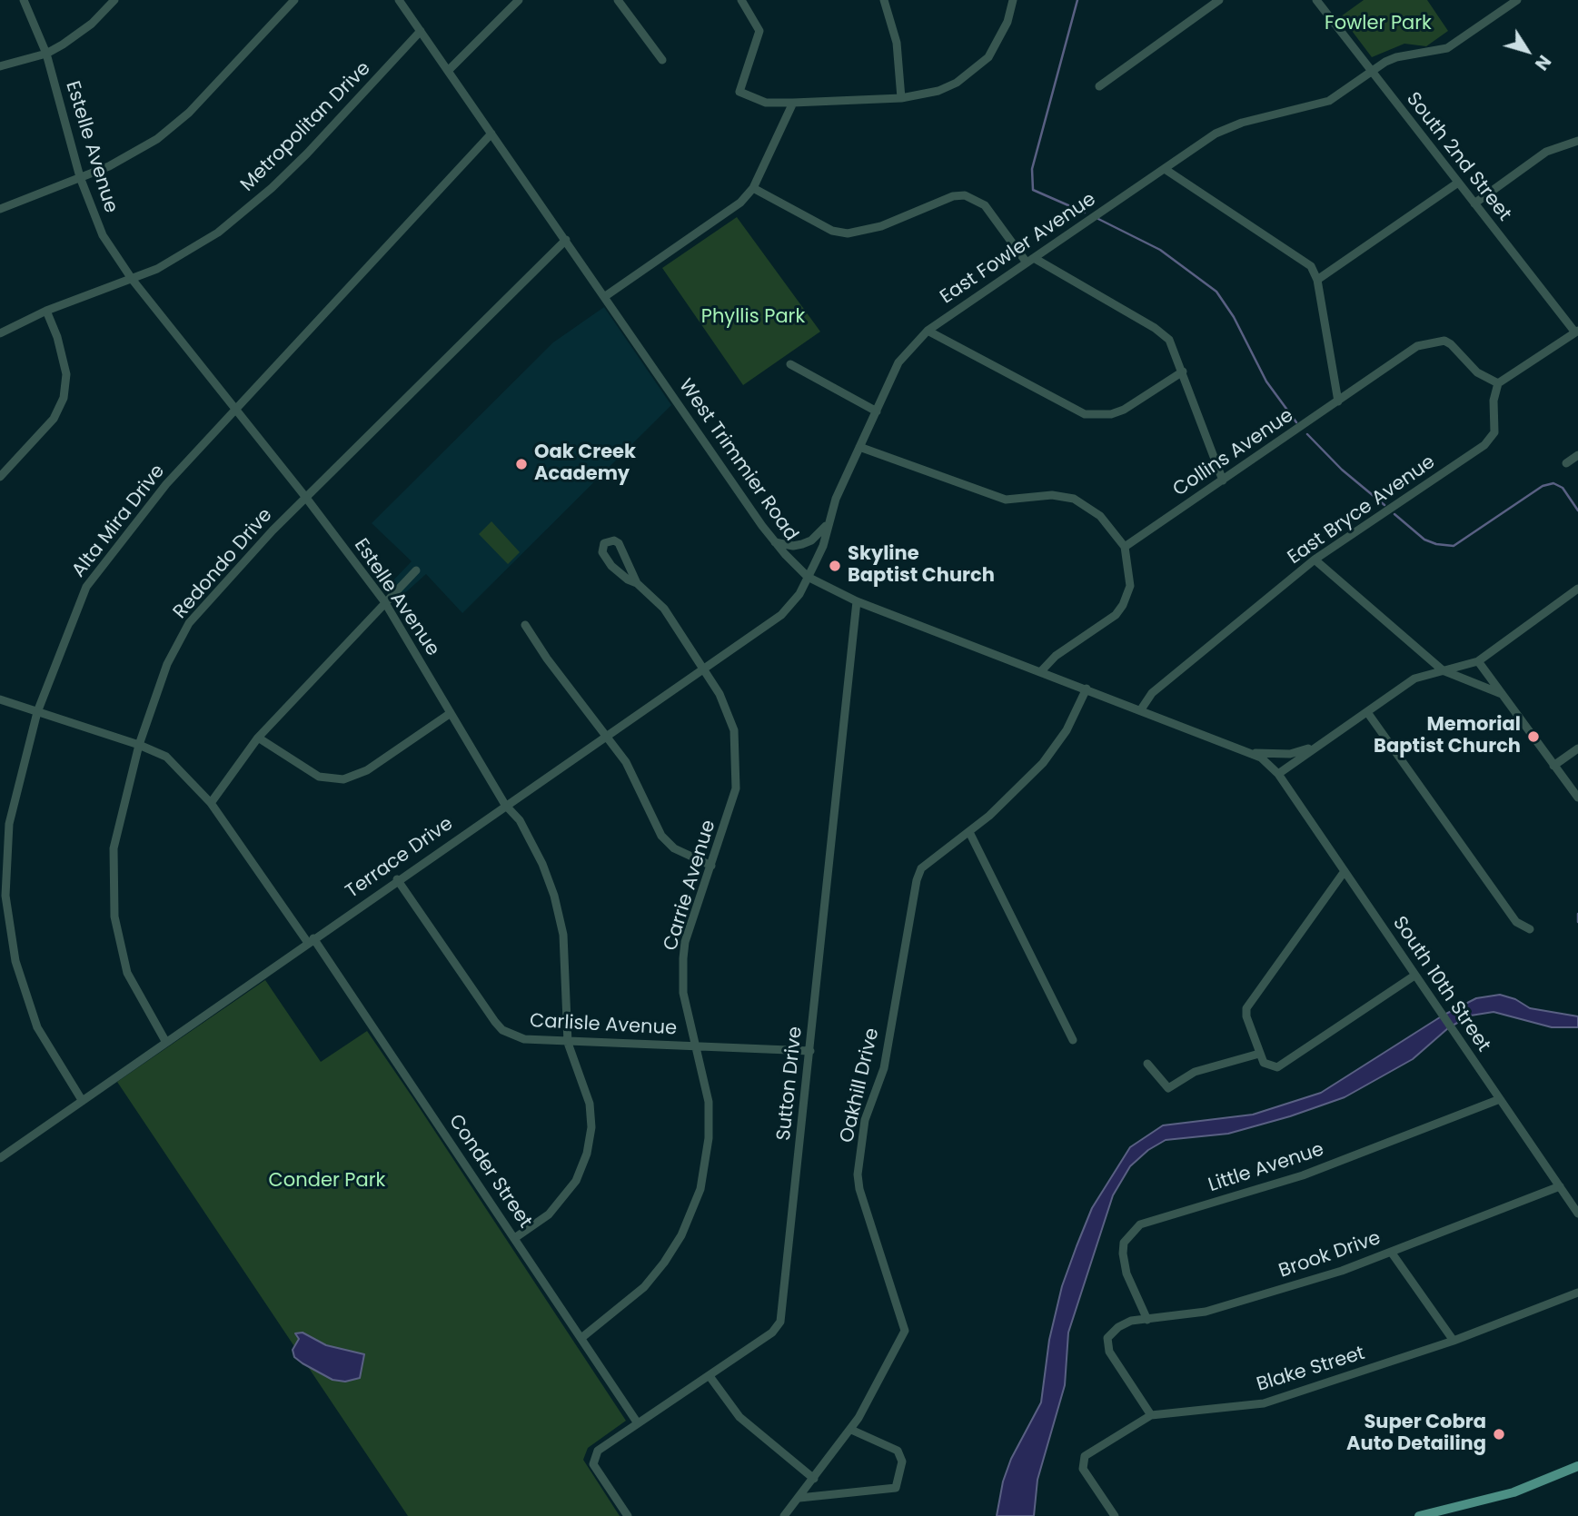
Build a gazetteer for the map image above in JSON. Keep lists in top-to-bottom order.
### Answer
{
  "streets": {
    "street": [
      "Metropolitan Drive",
      "Estelle Avenue",
      "South 2nd Street",
      "East Fowler Avenue",
      "Collins Avenue",
      "West Trimmier Road",
      "East Bryce Avenue",
      "Alta Mira Drive",
      "Redondo Drive",
      "Terrace Drive",
      "Carrie Avenue",
      "South 10th Street",
      "Carlisle Avenue",
      "Sutton Drive",
      "Oakhill Drive",
      "Little Avenue",
      "Conder Street",
      "Brook Drive",
      "Blake Street"
    ]
  },
  "crossings": [
    ["Metropolitan Drive", "Estelle Avenue"],
    ["Metropolitan Drive", "West Trimmier Road"],
    ["Estelle Avenue", "Alta Mira Drive"],
    ["Estelle Avenue", "Redondo Drive"],
    ["Estelle Avenue", "Terrace Drive"],
    ["Estelle Avenue", "Carlisle Avenue"],
    ["Estelle Avenue", "Conder Street"],
    ["South 2nd Street", "East Fowler Avenue"],
    ["East Fowler Avenue", "West Trimmier Road"],
    ["East Fowler Avenue", "Terrace Drive"],
    ["Collins Avenue", "East Bryce Avenue"],
    ["West Trimmier Road", "East Bryce Avenue"],
    ["West Trimmier Road", "Alta Mira Drive"],
    ["West Trimmier Road", "Redondo Drive"],
    ["West Trimmier Road", "Terrace Drive"],
    ["West Trimmier Road", "South 10th Street"],
    ["West Trimmier Road", "Sutton Drive"],
    ["West Trimmier Road", "Oakhill Drive"],
    ["Alta Mira Drive", "Terrace Drive"],
    ["Alta Mira Drive", "Conder Street"],
    ["Redondo Drive", "Terrace Drive"],
    ["Redondo Drive", "Conder Street"],
    ["Terrace Drive", "Carrie Avenue"],
    ["Terrace Drive", "Carlisle Avenue"],
    ["Terrace Drive", "Conder Street"],
    ["Carrie Avenue", "Carlisle Avenue"],
    ["Carrie Avenue", "Conder Street"],
    ["South 10th Street", "Little Avenue"],
    ["South 10th Street", "Brook Drive"],
    ["Carlisle Avenue", "Sutton Drive"],
    ["Sutton Drive", "Conder Street"],
    ["Little Avenue", "Brook Drive"],
    ["Brook Drive", "Blake Street"]
  ],
  "parks": ["Fowler Park", "Phyllis Park", "Conder Park"],
  "places": [
    "Oak Creek Academy",
    "Skyline Baptist Church",
    "Memorial Baptist Church",
    "Super Cobra Auto Detailing"
  ],
  "north": "bottom right"
}
